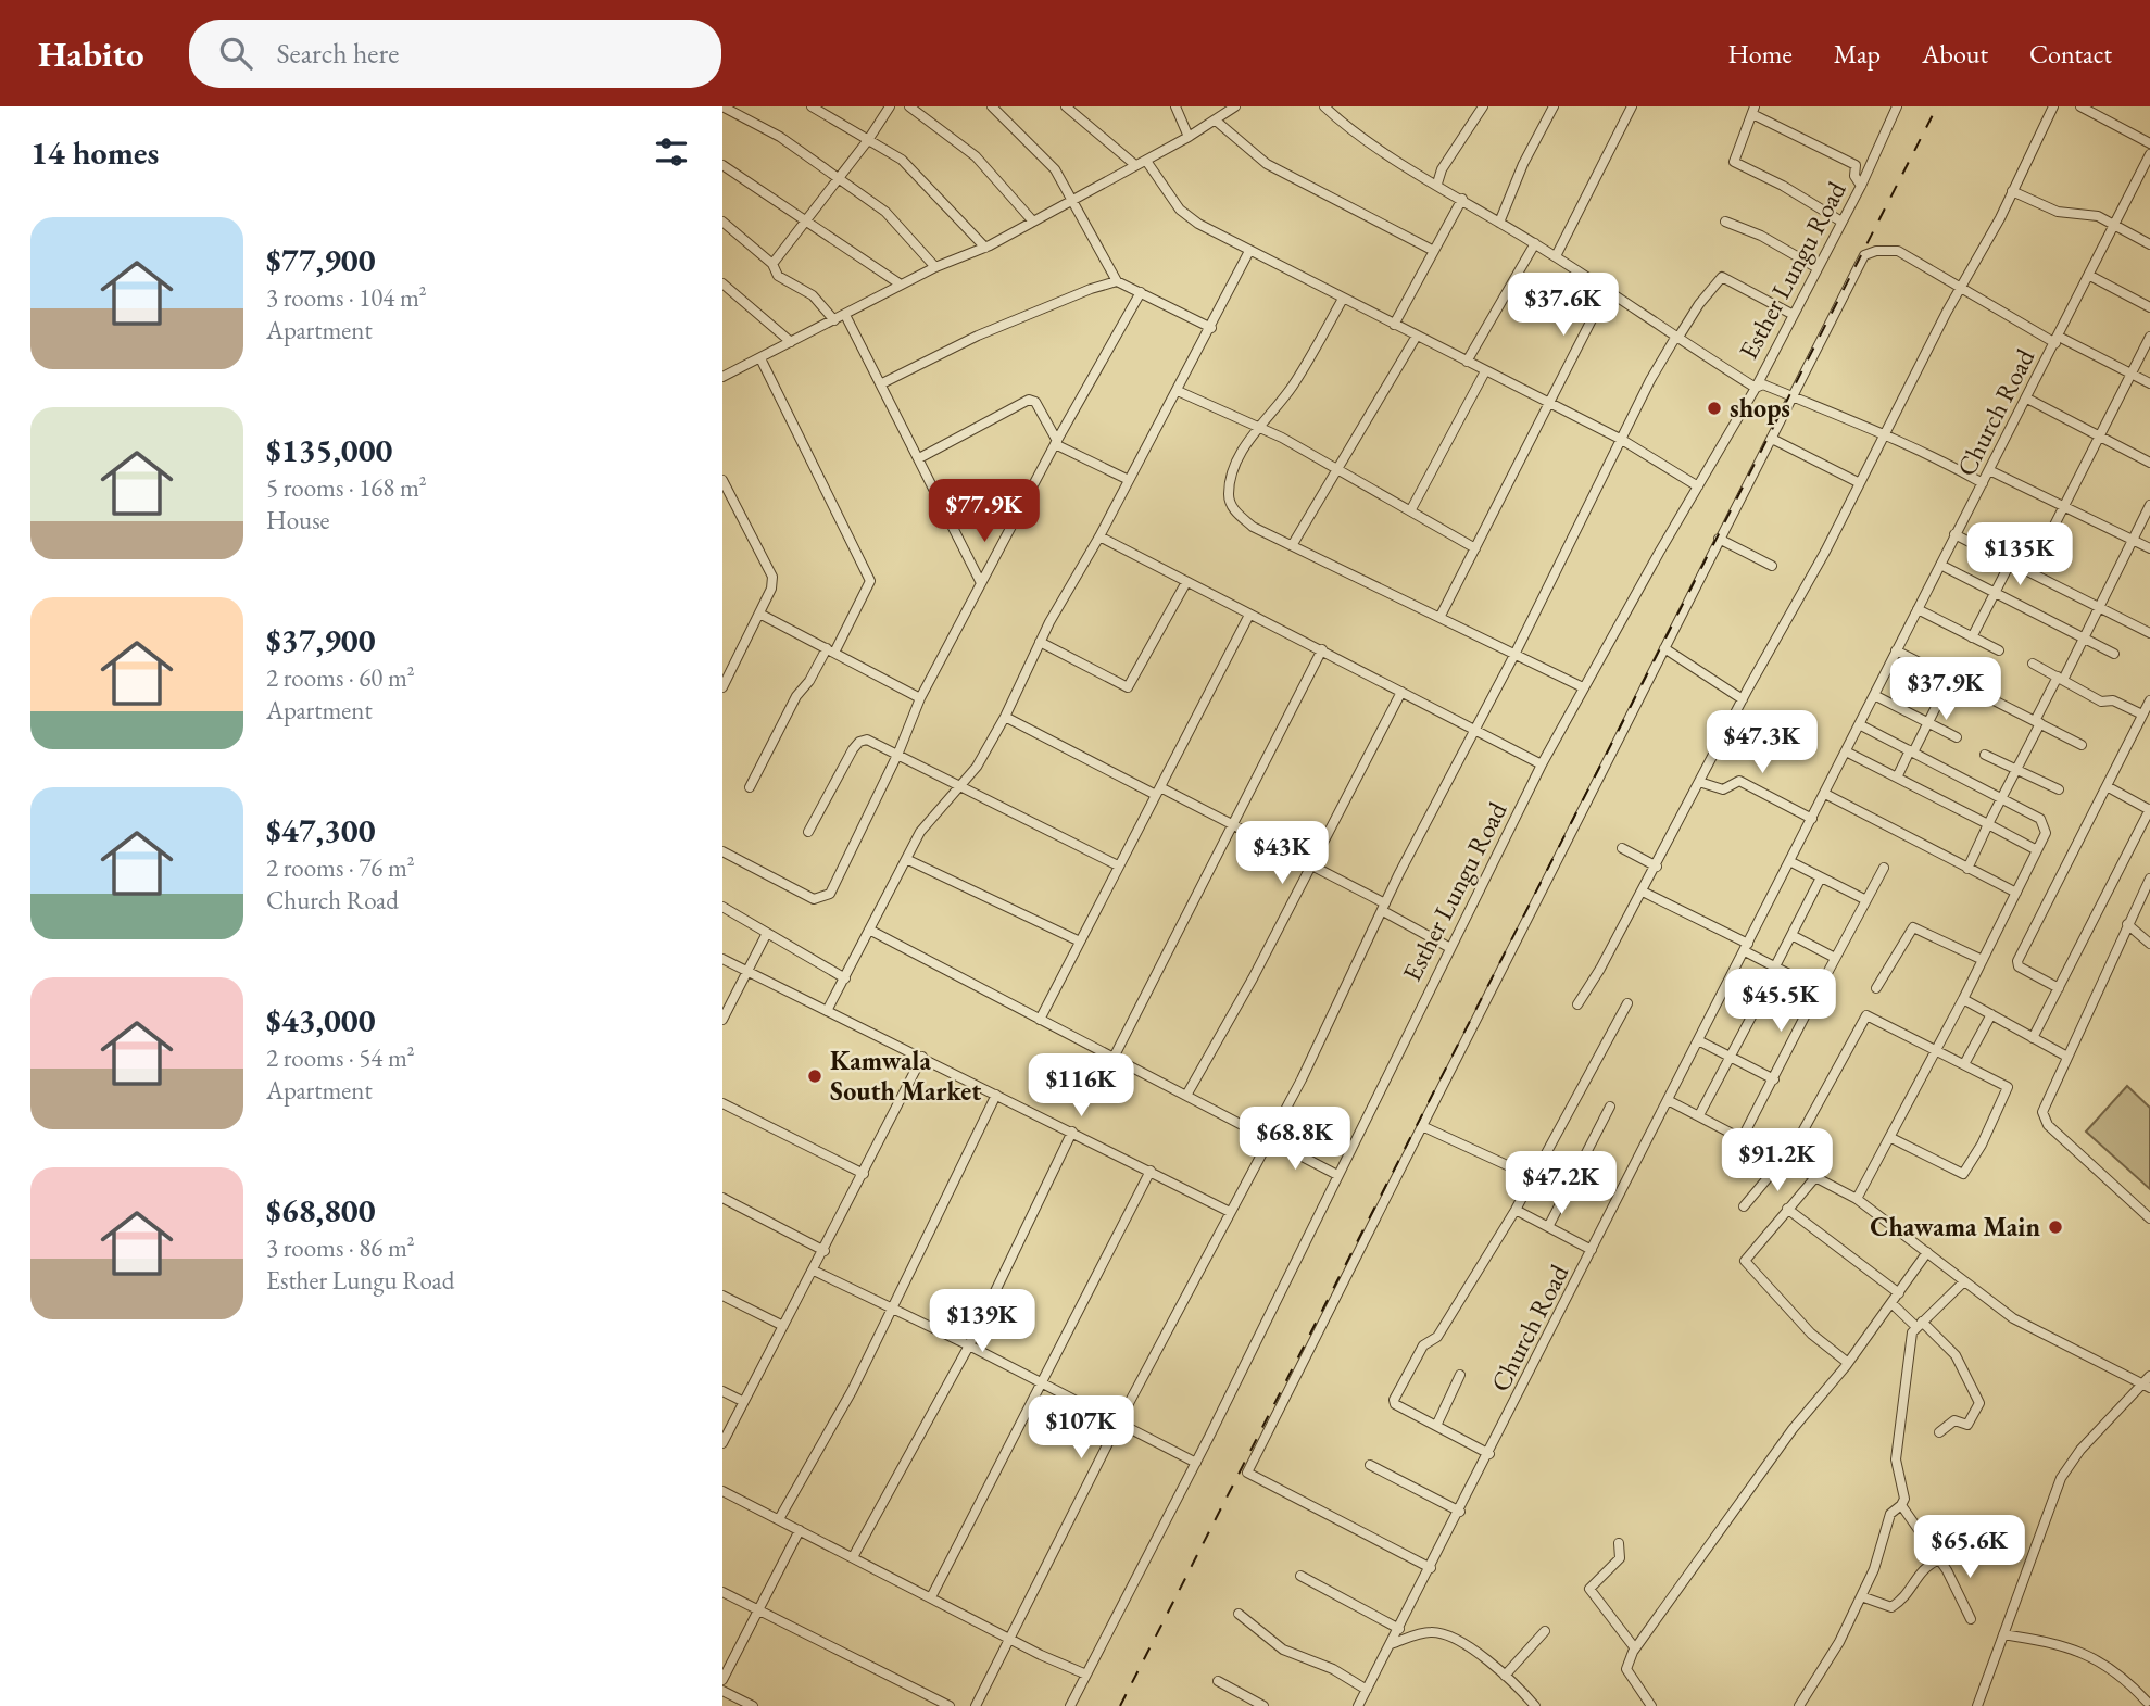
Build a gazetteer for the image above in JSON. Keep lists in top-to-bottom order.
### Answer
{
  "streets": {
    "street": ["Esther Lungu Road", "Church Road"]
  },
  "places": ["shops", "Kamwala South Market", "Chawama Main"],
  "page": {
    "header": "Habito",
    "search": "Search here",
    "nav": [
      "Home",
      "Map",
      "About",
      "Contact"
    ],
    "heading": "14 homes",
    "list": [
      {
        "name": "$77,900",
        "note": "3 rooms · 104 m² · Apartment"
      },
      {
        "name": "$135,000",
        "note": "5 rooms · 168 m² · House"
      },
      {
        "name": "$37,900",
        "note": "2 rooms · 60 m² · Apartment"
      },
      {
        "name": "$47,300",
        "note": "2 rooms · 76 m² · Church Road"
      },
      {
        "name": "$43,000",
        "note": "2 rooms · 54 m² · Apartment"
      },
      {
        "name": "$68,800",
        "note": "3 rooms · 86 m² · Esther Lungu Road"
      }
    ],
    "price": [
      "$37.6K",
      "$77.9K",
      "$135K",
      "$37.9K",
      "$47.3K",
      "$43K",
      "$45.5K",
      "$116K",
      "$68.8K",
      "$91.2K",
      "$47.2K",
      "$139K",
      "$107K",
      "$65.6K"
    ]
  }
}
